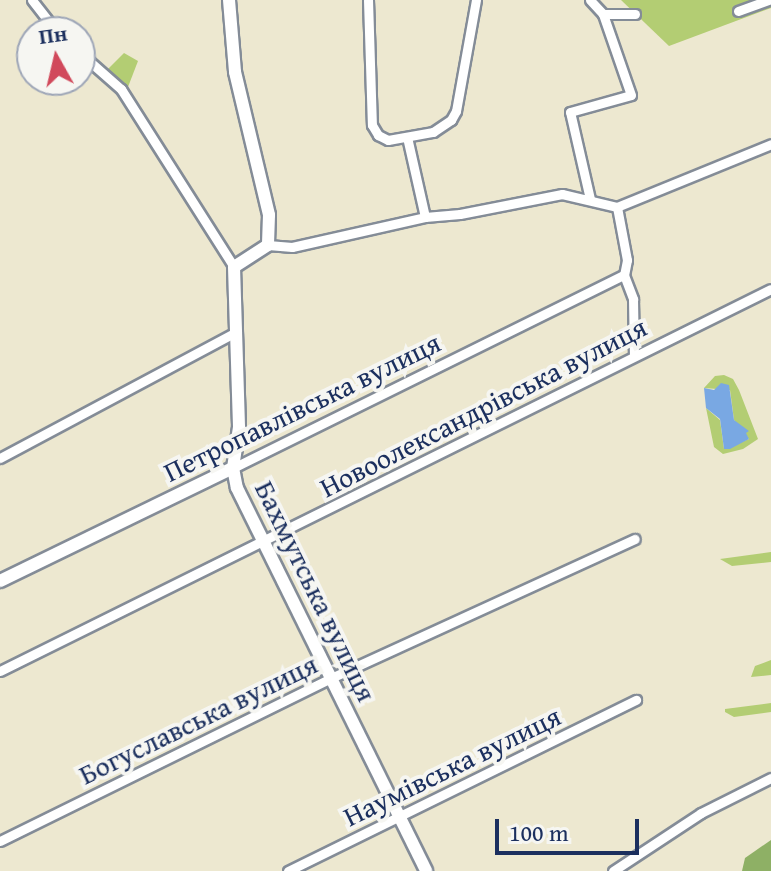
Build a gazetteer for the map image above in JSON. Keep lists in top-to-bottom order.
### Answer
{
  "streets": {
    "street": [
      "Петропавлівська вулиця",
      "Новоолександрівська вулиця",
      "Бахмутська вулиця",
      "Богуславська вулиця",
      "Наумівська вулиця"
    ]
  },
  "crossings": [
    ["Петропавлівська вулиця", "Бахмутська вулиця"],
    ["Новоолександрівська вулиця", "Бахмутська вулиця"],
    ["Бахмутська вулиця", "Богуславська вулиця"],
    ["Бахмутська вулиця", "Наумівська вулиця"]
  ],
  "scale_bar": "100 m",
  "north": "top"
}
